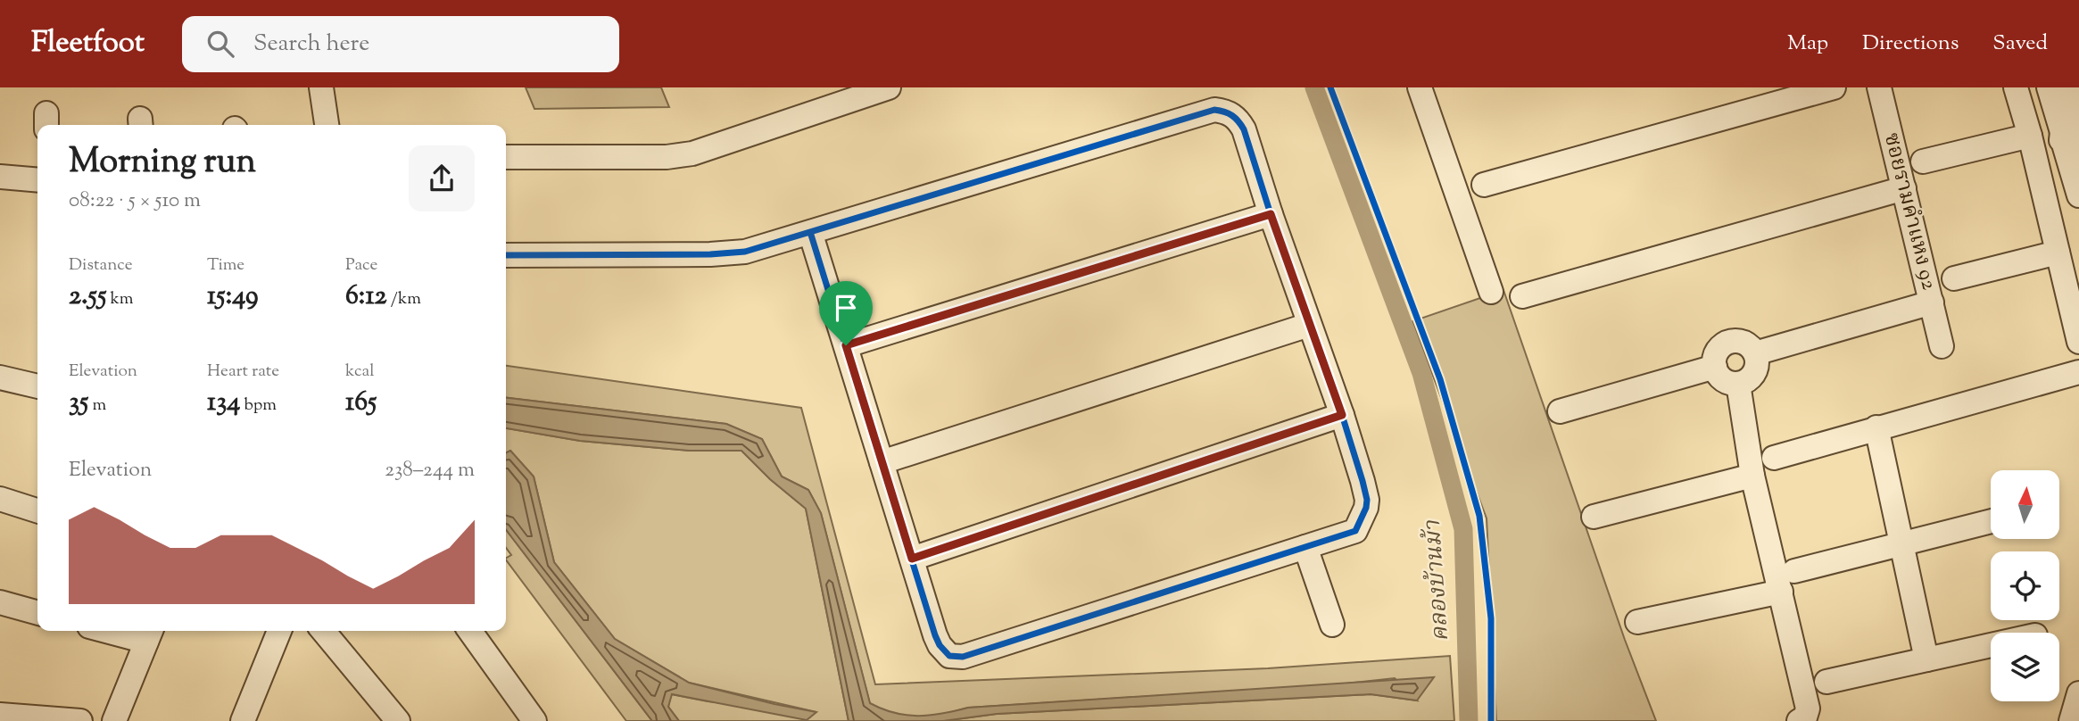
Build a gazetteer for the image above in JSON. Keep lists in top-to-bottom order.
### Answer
{
  "streets": {
    "street": ["ซอยรามคําแหง 92"]
  },
  "water": ["คลองบ้านม้า"],
  "north": "top",
  "page": {
    "header": "Fleetfoot",
    "search": "Search here",
    "nav": ["Map", "Directions", "Saved"],
    "heading": ["Morning run", "08:22 · 5 × 510 m"],
    "stats": [
      ["Distance", "2.55 km"],
      ["Time", "15:49"],
      ["Pace", "6:12 /km"],
      ["Elevation", "35 m"],
      ["Heart rate", "134 bpm"],
      ["kcal", "165"]
    ],
    "chart": ["Elevation", "238–244 m"]
  }
}
